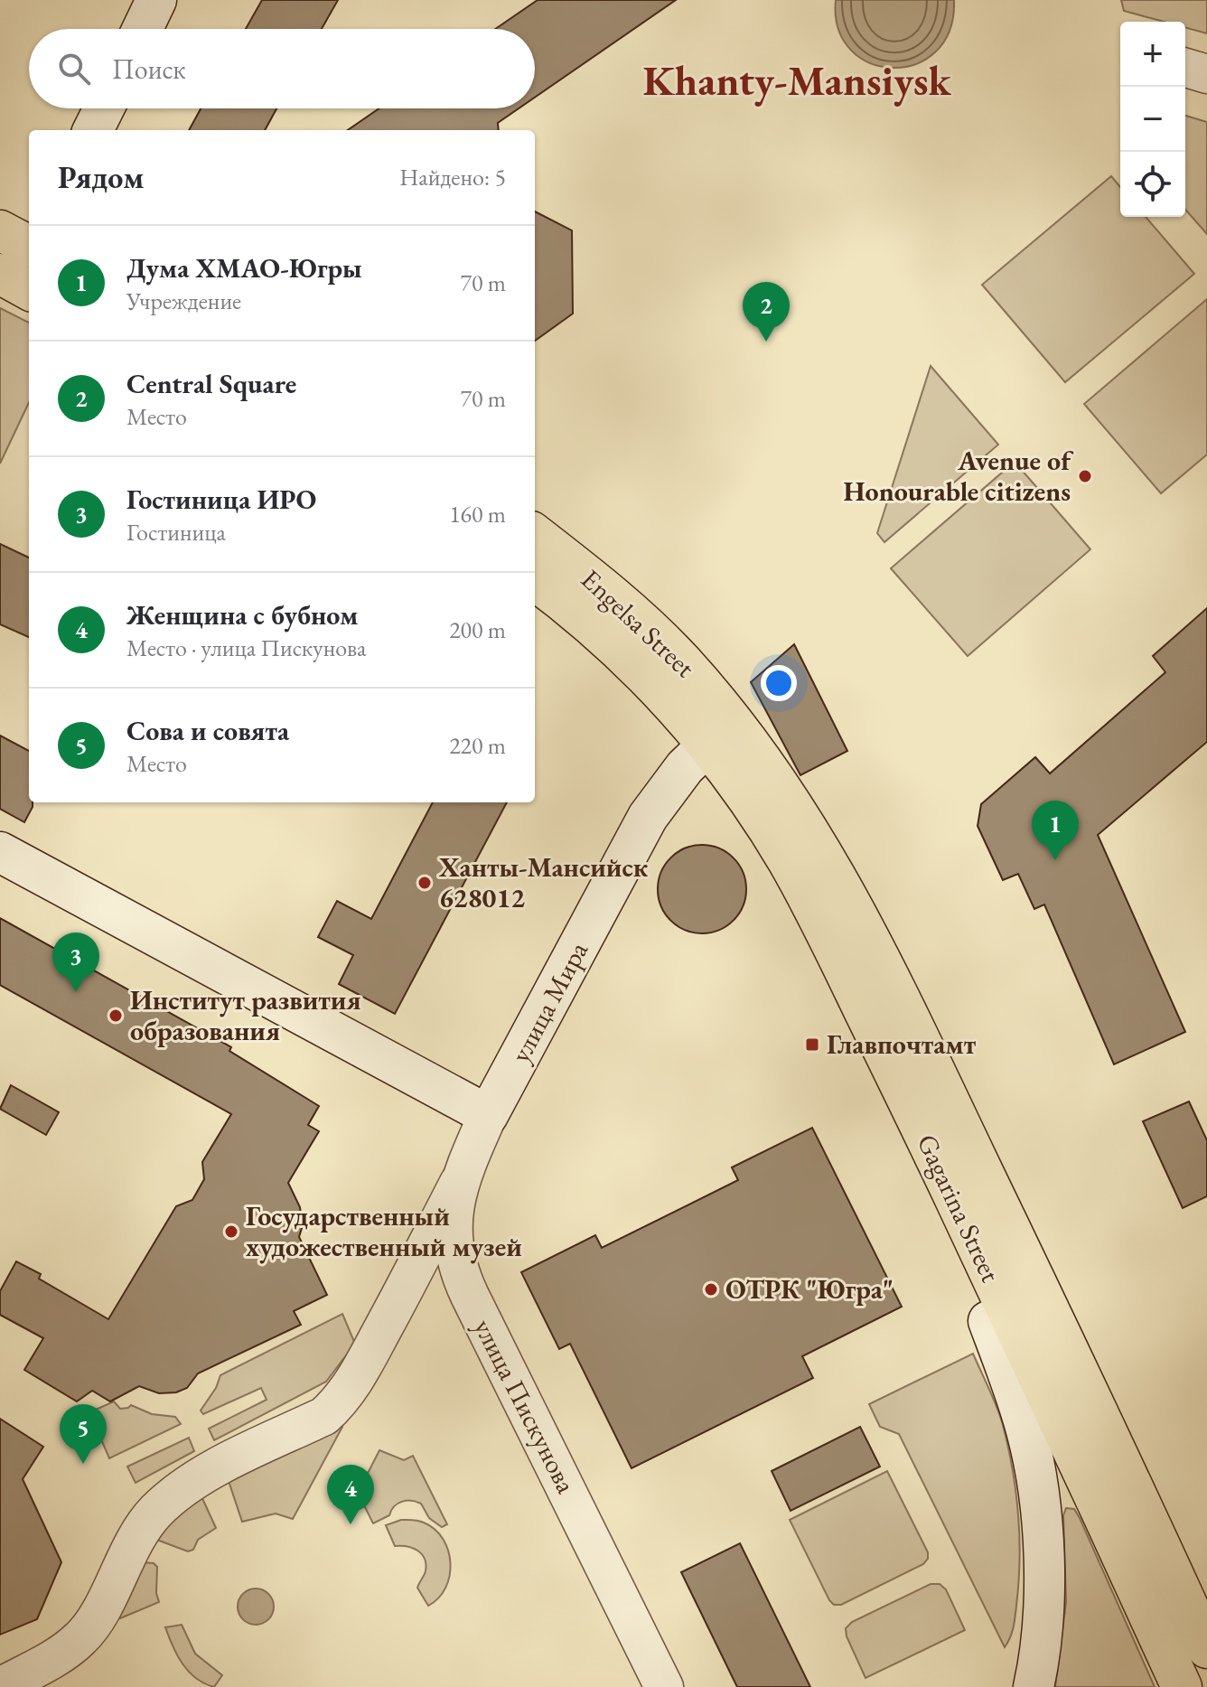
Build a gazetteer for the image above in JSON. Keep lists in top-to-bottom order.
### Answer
{
  "streets": {
    "main road": ["Engelsa Street", "Gagarina Street"],
    "street": ["улица Мира", "улица Пискунова"]
  },
  "crossings": [
    ["Engelsa Street", "улица Мира"],
    ["Engelsa Street", "Gagarina Street"],
    ["улица Мира", "Gagarina Street"],
    ["улица Мира", "улица Пискунова"]
  ],
  "districts": ["Khanty-Mansiysk"],
  "places": {
    "other": [
      "Avenue of Honourable citizens",
      "Ханты-Мансийск 628012",
      "Институт развития образования",
      "Государственный художественный музей",
      "ОТРК \"Югра\""
    ],
    "transit": ["Главпочтамт"]
  },
  "page": {
    "map_buttons": ["+", "−"],
    "search": "Поиск",
    "heading": ["Рядом", "Найдено: 5"],
    "list": [
      {
        "mark": "1",
        "name": "Дума ХМАО-Югры",
        "note": "Учреждение",
        "value": "70 m"
      },
      {
        "mark": "2",
        "name": "Central Square",
        "note": "Место",
        "value": "70 m"
      },
      {
        "mark": "3",
        "name": "Гостиница ИРО",
        "note": "Гостиница",
        "value": "160 m"
      },
      {
        "mark": "4",
        "name": "Женщина с бубном",
        "note": "Место · улица Пискунова",
        "value": "200 m"
      },
      {
        "mark": "5",
        "name": "Сова и совята",
        "note": "Место",
        "value": "220 m"
      }
    ],
    "pins": [
      "2",
      "1",
      "3",
      "5",
      "4"
    ]
  }
}
